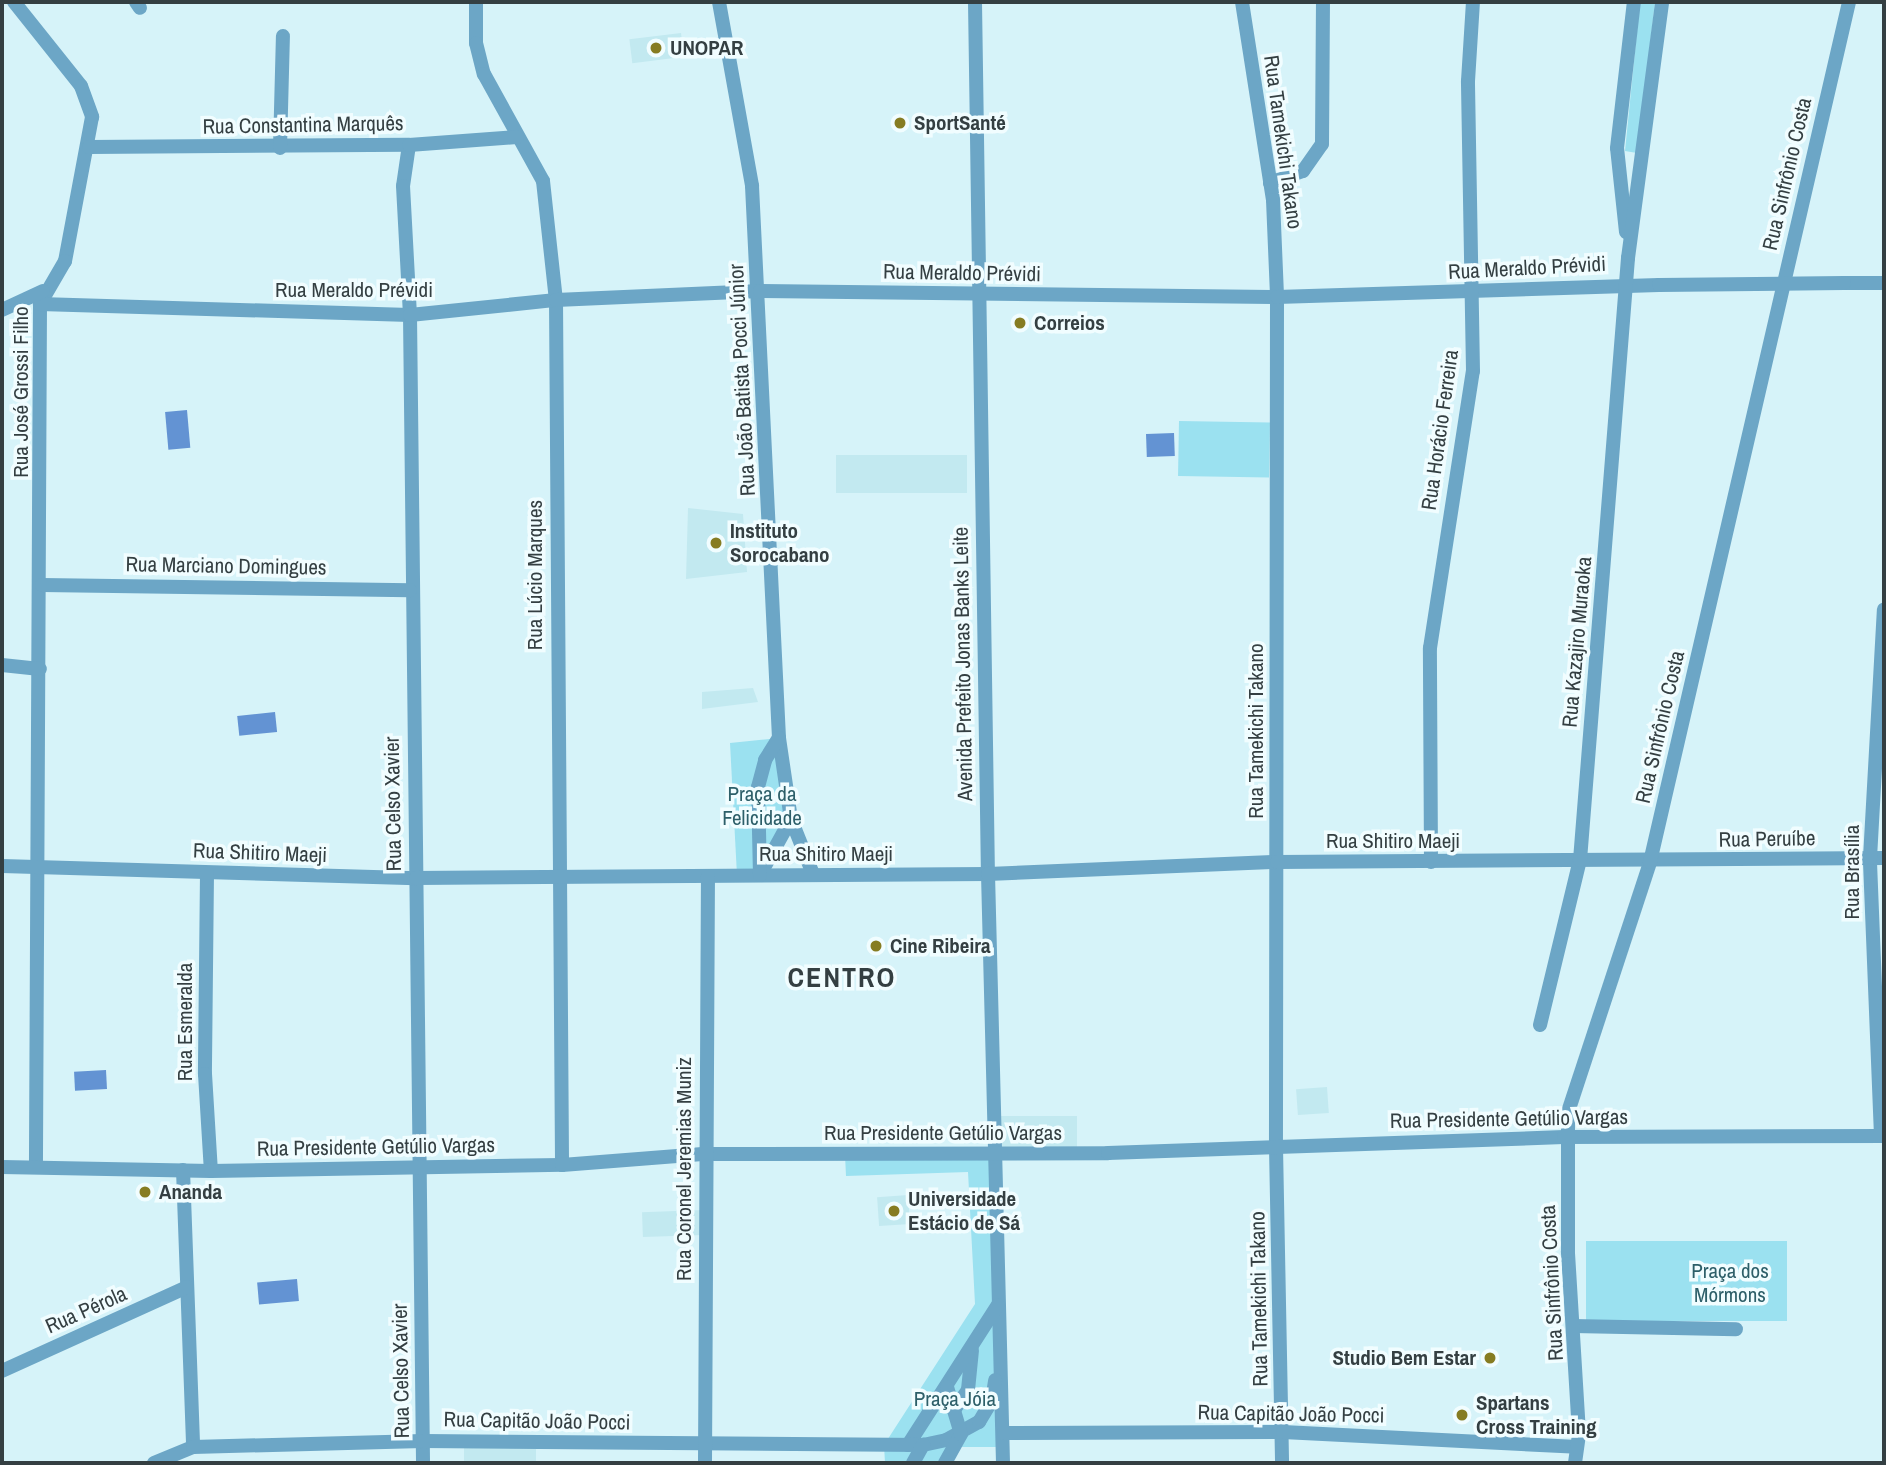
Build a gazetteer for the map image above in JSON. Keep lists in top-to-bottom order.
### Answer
{
  "streets": {
    "street": [
      "Rua Constantina Marquês",
      "Rua Tamekichi Takano",
      "Rua Sinfrônio Costa",
      "Rua Meraldo Prévidi",
      "Rua João Batista Pocci Júnior",
      "Rua José Grossi Filho",
      "Rua Horácio Ferreira",
      "Rua Marciano Domingues",
      "Rua Lúcio Marques",
      "Rua Kazajiro Muraoka",
      "Avenida Prefeito Jonas Banks Leite",
      "Rua Celso Xavier",
      "Rua Peruíbe",
      "Rua Shitiro Maeji",
      "Rua Brasília",
      "Rua Esmeralda",
      "Rua Presidente Getúlio Vargas",
      "Rua Coronel Jeremias Muniz",
      "Rua Pérola",
      "Rua Capitão João Pocci"
    ]
  },
  "crossings": [
    ["Rua Constantina Marquês", "Rua José Grossi Filho"],
    ["Rua Constantina Marquês", "Rua Lúcio Marques"],
    ["Rua Constantina Marquês", "Rua Celso Xavier"],
    ["Rua Tamekichi Takano", "Rua Meraldo Prévidi"],
    ["Rua Tamekichi Takano", "Rua Shitiro Maeji"],
    ["Rua Tamekichi Takano", "Rua Presidente Getúlio Vargas"],
    ["Rua Tamekichi Takano", "Rua Capitão João Pocci"],
    ["Rua Sinfrônio Costa", "Rua Peruíbe"],
    ["Rua Sinfrônio Costa", "Rua Shitiro Maeji"],
    ["Rua Sinfrônio Costa", "Rua Presidente Getúlio Vargas"],
    ["Rua Sinfrônio Costa", "Rua Capitão João Pocci"],
    ["Rua Meraldo Prévidi", "Rua João Batista Pocci Júnior"],
    ["Rua Meraldo Prévidi", "Rua José Grossi Filho"],
    ["Rua Meraldo Prévidi", "Rua Horácio Ferreira"],
    ["Rua Meraldo Prévidi", "Rua Lúcio Marques"],
    ["Rua Meraldo Prévidi", "Rua Kazajiro Muraoka"],
    ["Rua Meraldo Prévidi", "Avenida Prefeito Jonas Banks Leite"],
    ["Rua Meraldo Prévidi", "Rua Celso Xavier"],
    ["Rua João Batista Pocci Júnior", "Rua Shitiro Maeji"],
    ["Rua José Grossi Filho", "Rua Marciano Domingues"],
    ["Rua José Grossi Filho", "Rua Shitiro Maeji"],
    ["Rua José Grossi Filho", "Rua Presidente Getúlio Vargas"],
    ["Rua Horácio Ferreira", "Rua Shitiro Maeji"],
    ["Rua Marciano Domingues", "Rua Celso Xavier"],
    ["Rua Lúcio Marques", "Rua Shitiro Maeji"],
    ["Rua Lúcio Marques", "Rua Presidente Getúlio Vargas"],
    ["Rua Kazajiro Muraoka", "Rua Shitiro Maeji"],
    ["Avenida Prefeito Jonas Banks Leite", "Rua Shitiro Maeji"],
    ["Avenida Prefeito Jonas Banks Leite", "Rua Presidente Getúlio Vargas"],
    ["Avenida Prefeito Jonas Banks Leite", "Rua Capitão João Pocci"],
    ["Rua Celso Xavier", "Rua Shitiro Maeji"],
    ["Rua Celso Xavier", "Rua Presidente Getúlio Vargas"],
    ["Rua Celso Xavier", "Rua Capitão João Pocci"],
    ["Rua Peruíbe", "Rua Shitiro Maeji"],
    ["Rua Peruíbe", "Rua Brasília"],
    ["Rua Shitiro Maeji", "Rua Esmeralda"],
    ["Rua Shitiro Maeji", "Rua Coronel Jeremias Muniz"],
    ["Rua Brasília", "Rua Presidente Getúlio Vargas"],
    ["Rua Esmeralda", "Rua Presidente Getúlio Vargas"],
    ["Rua Presidente Getúlio Vargas", "Rua Coronel Jeremias Muniz"],
    ["Rua Coronel Jeremias Muniz", "Rua Capitão João Pocci"]
  ],
  "districts": ["CENTRO"],
  "parks": ["Praça da Felicidade", "Praça dos Mórmons", "Praça Jóia"],
  "places": [
    "UNOPAR",
    "SportSanté",
    "Correios",
    "Instituto Sorocabano",
    "Cine Ribeira",
    "Ananda",
    "Universidade Estácio de Sá",
    "Studio Bem Estar",
    "Spartans Cross Training"
  ]
}
